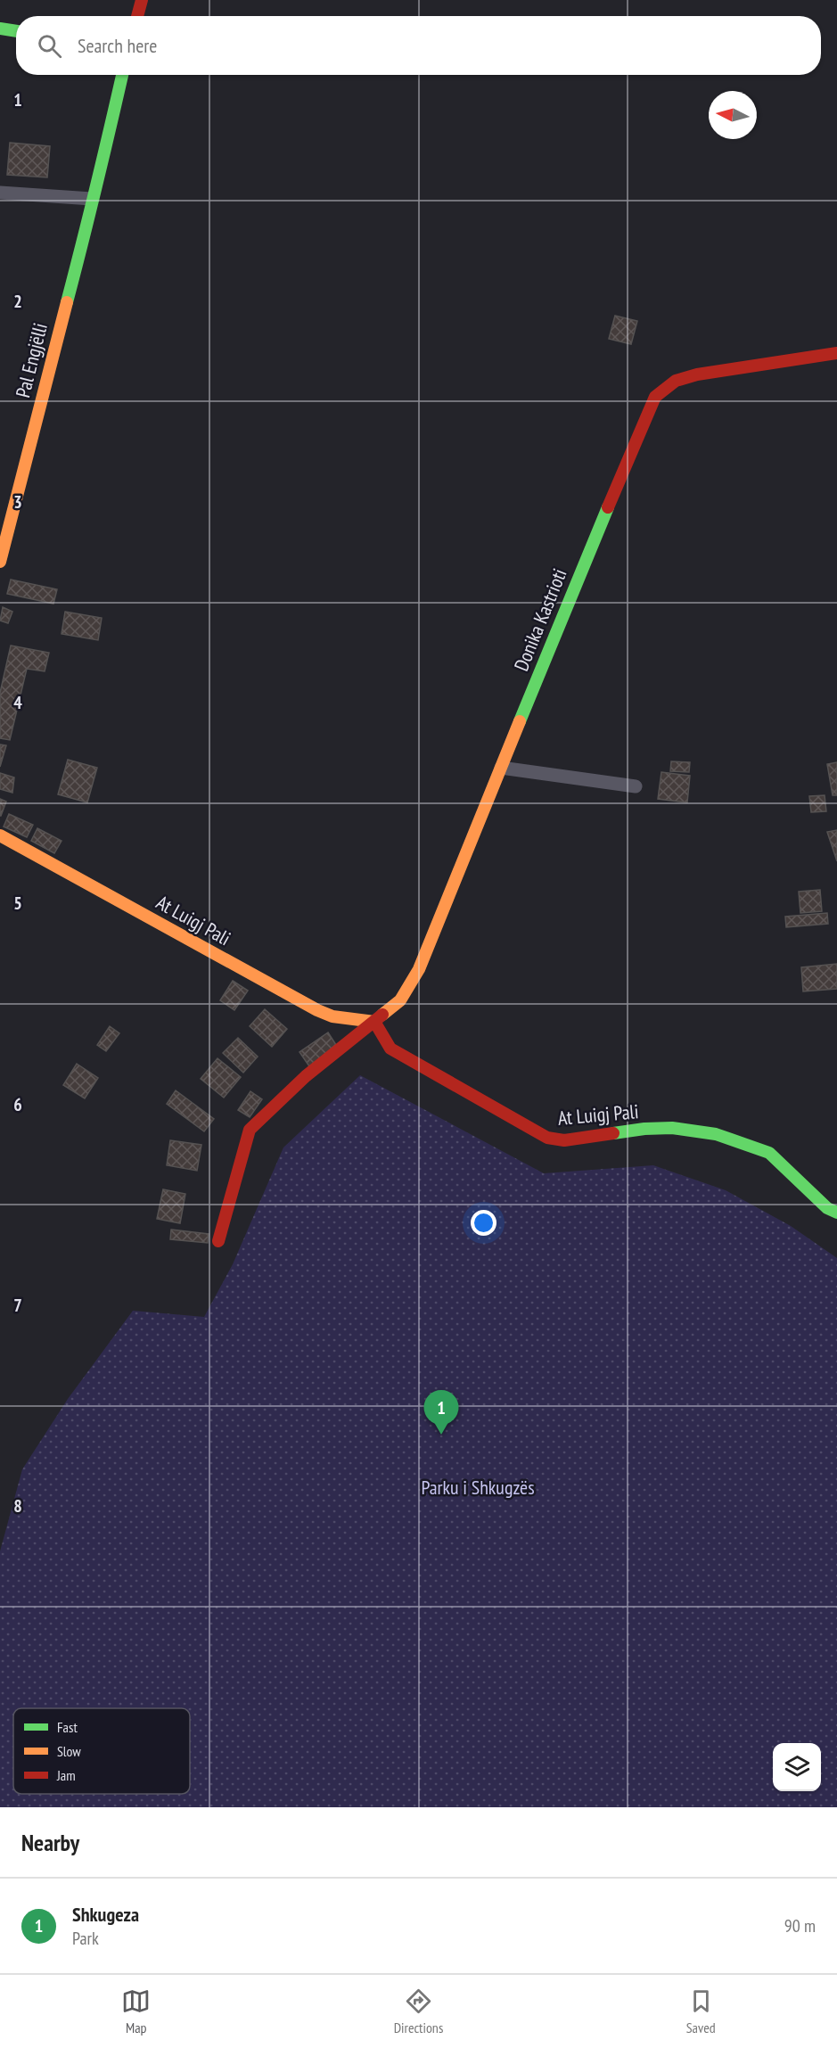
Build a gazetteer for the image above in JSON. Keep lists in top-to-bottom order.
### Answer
{
  "streets": {
    "street": ["Pal Engjëlli", "Donika Kastrioti", "At Luigj Pali"]
  },
  "crossings": [
    ["Donika Kastrioti", "At Luigj Pali"]
  ],
  "parks": ["Parku i Shkugzës"],
  "legend": ["Fast", "Slow", "Jam"],
  "north": "left",
  "page": {
    "search": "Search here",
    "pins": "1",
    "heading": "Nearby",
    "list": [
      {
        "mark": "1",
        "name": "Shkugeza",
        "note": "Park",
        "value": "90 m"
      }
    ],
    "nav": ["Map", "Directions", "Saved"]
  },
  "grid": {
    "rows": [
      "1",
      "2",
      "3",
      "4",
      "5",
      "6",
      "7",
      "8"
    ]
  }
}
